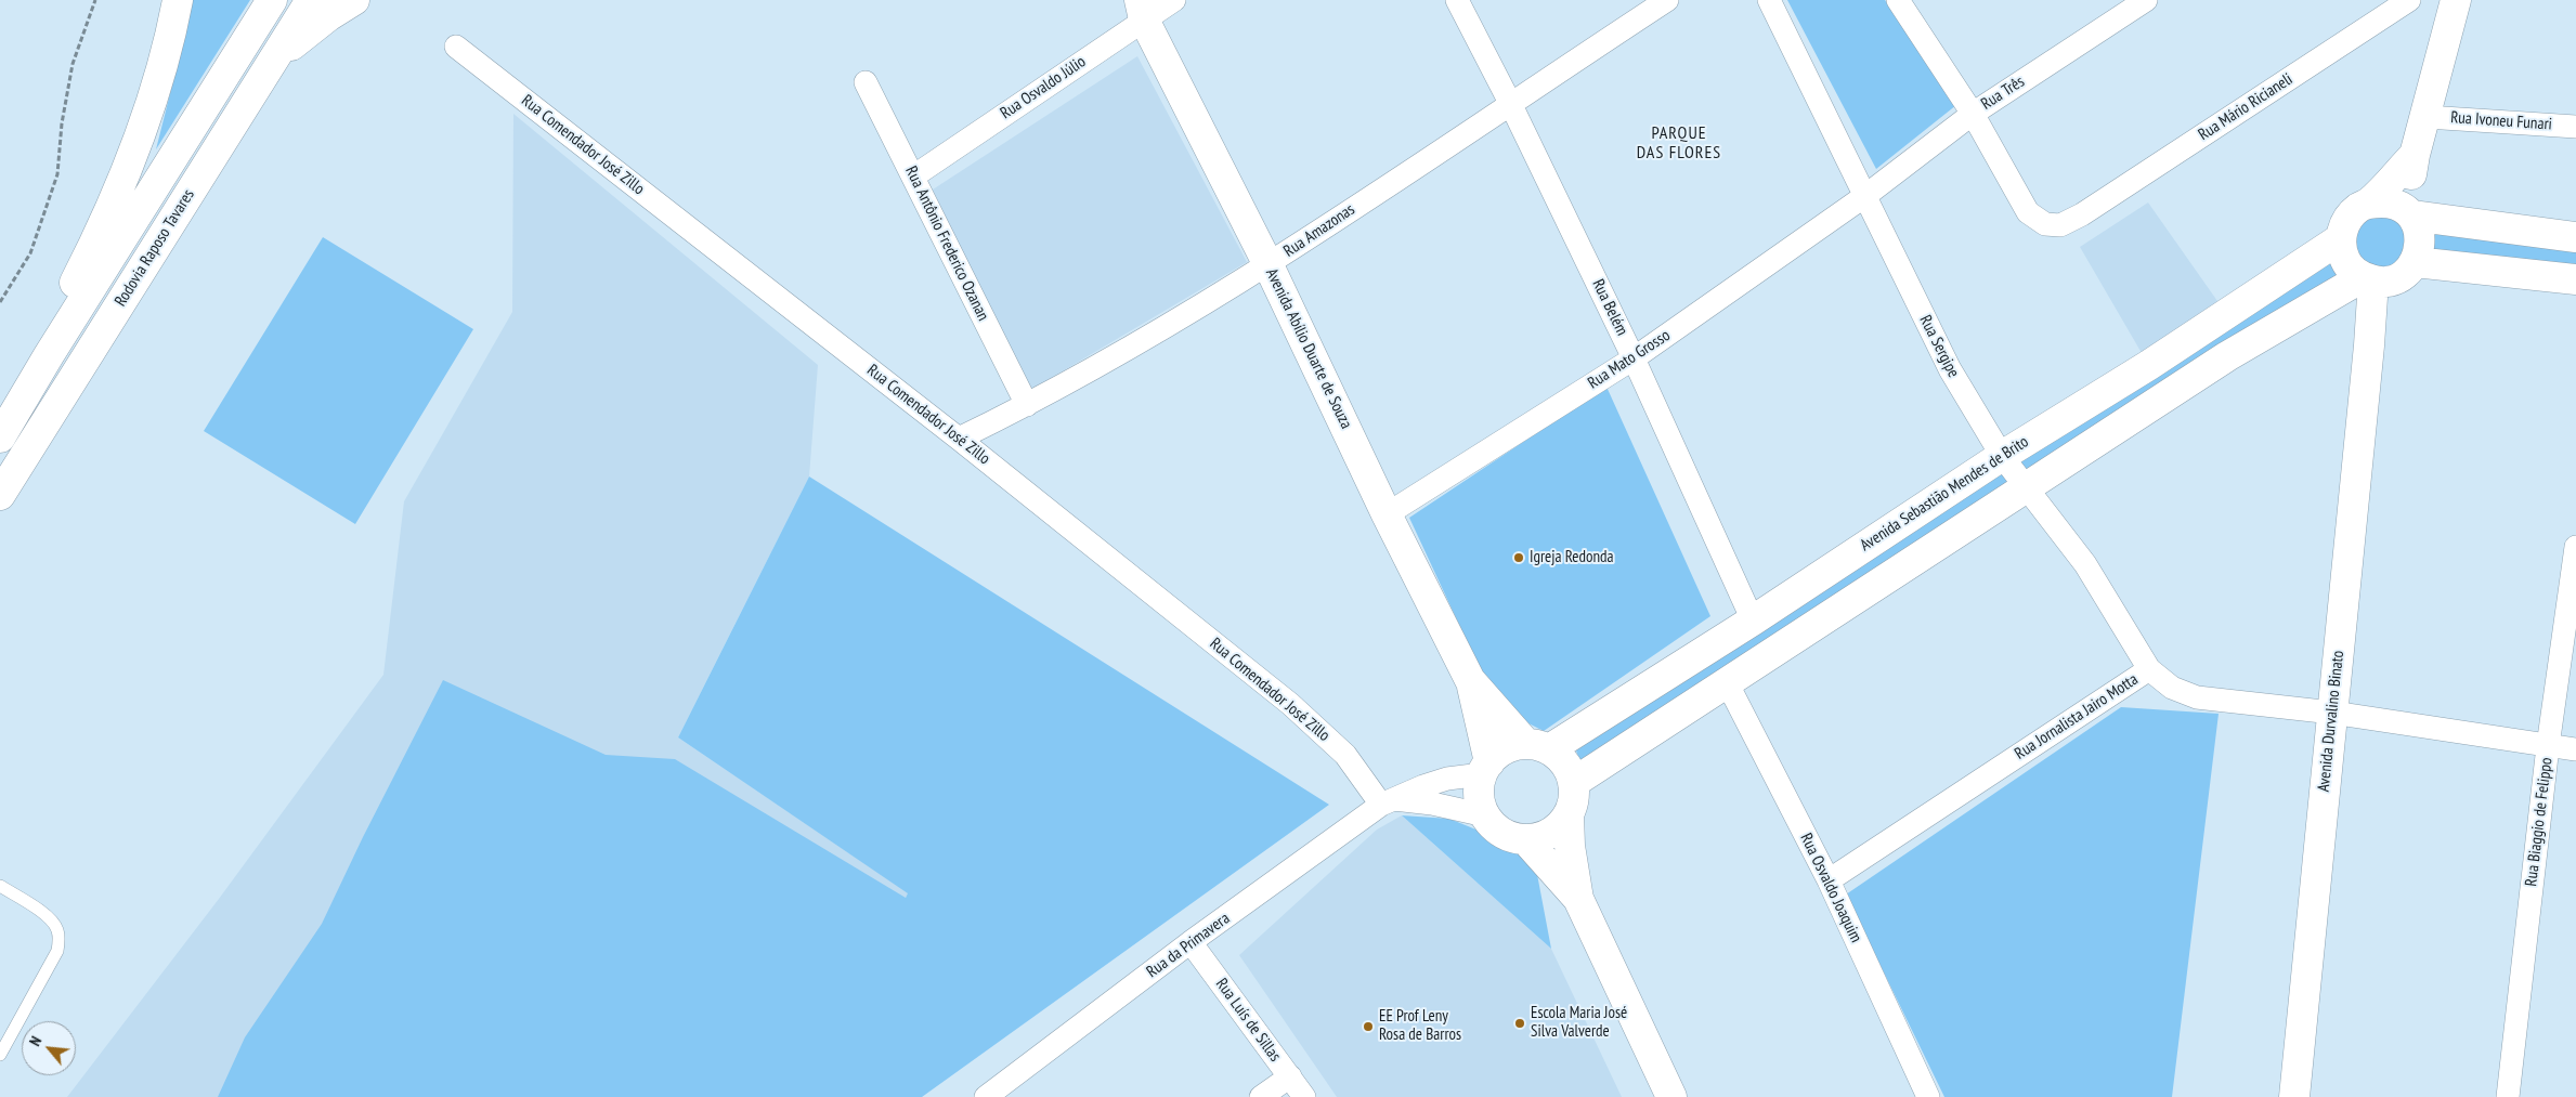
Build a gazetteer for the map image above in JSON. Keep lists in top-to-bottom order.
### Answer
{
  "streets": {
    "main road": [
      "Rodovia Raposo Tavares",
      "Avenida Abílio Duarte de Souza",
      "Avenida Sebastião Mendes de Brito",
      "Avenida Durvalino Binato"
    ],
    "street": [
      "Rua Osvaldo Júlio",
      "Rua Três",
      "Rua Mário Ricianeli",
      "Rua Ivoneu Funari",
      "Rua Comendador José Zillo",
      "Rua Amazonas",
      "Rua Antônio Frederico Ozanan",
      "Rua Belém",
      "Rua Sergipe",
      "Rua Mato Grosso",
      "Rua Jornalista Jairo Motta",
      "Rua Biaggio de Felippo",
      "Rua Osvaldo Joaquim",
      "Rua da Primavera",
      "Rua Luís de Sillas"
    ]
  },
  "crossings": [
    ["Rua Osvaldo Júlio", "Rua Antônio Frederico Ozanan"],
    ["Rua Osvaldo Júlio", "Avenida Abílio Duarte de Souza"],
    ["Rua Três", "Rua Mário Ricianeli"],
    ["Rua Três", "Rua Sergipe"],
    ["Rua Três", "Rua Mato Grosso"],
    ["Rua Comendador José Zillo", "Rua Amazonas"],
    ["Rua Comendador José Zillo", "Rua da Primavera"],
    ["Rua Amazonas", "Rua Antônio Frederico Ozanan"],
    ["Rua Amazonas", "Rua Belém"],
    ["Rua Amazonas", "Avenida Abílio Duarte de Souza"],
    ["Rua Belém", "Rua Mato Grosso"],
    ["Rua Belém", "Avenida Sebastião Mendes de Brito"],
    ["Rua Sergipe", "Rua Mato Grosso"],
    ["Rua Sergipe", "Avenida Sebastião Mendes de Brito"],
    ["Rua Sergipe", "Rua Jornalista Jairo Motta"],
    ["Avenida Abílio Duarte de Souza", "Rua Mato Grosso"],
    ["Avenida Abílio Duarte de Souza", "Avenida Sebastião Mendes de Brito"],
    ["Avenida Abílio Duarte de Souza", "Rua da Primavera"],
    ["Avenida Sebastião Mendes de Brito", "Avenida Durvalino Binato"],
    ["Avenida Sebastião Mendes de Brito", "Rua da Primavera"],
    ["Rua Jornalista Jairo Motta", "Avenida Durvalino Binato"],
    ["Rua Jornalista Jairo Motta", "Rua Biaggio de Felippo"],
    ["Rua Jornalista Jairo Motta", "Rua Osvaldo Joaquim"],
    ["Rua da Primavera", "Rua Luís de Sillas"]
  ],
  "districts": ["PARQUE DAS FLORES"],
  "places": ["Igreja Redonda", "Escola Maria José Silva Valverde", "EE Prof Leny Rosa de Barros"],
  "north": "top left"
}
